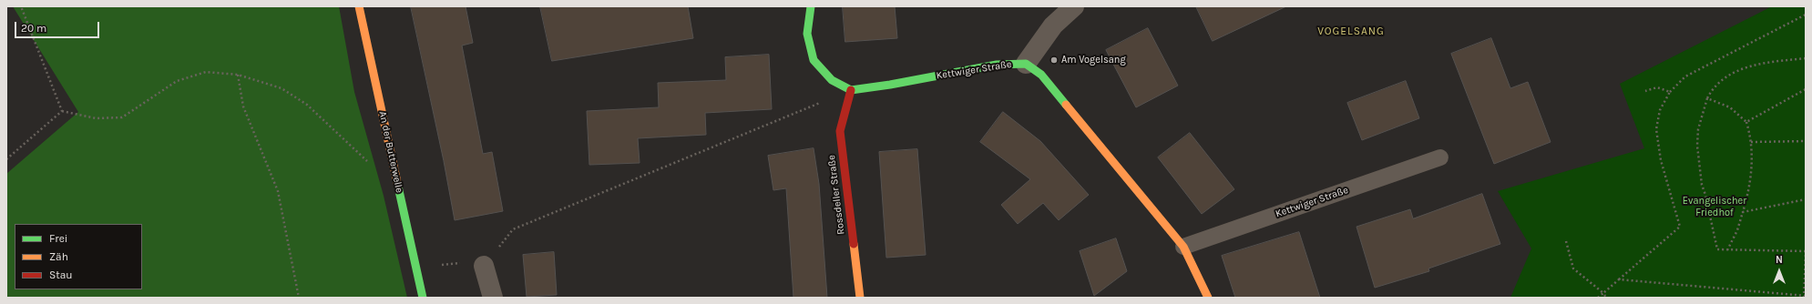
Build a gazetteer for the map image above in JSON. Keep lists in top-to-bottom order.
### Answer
{
  "streets": {
    "street": ["Kettwiger Straße", "An der Butterwelle", "Rossdeller Straße"]
  },
  "crossings": [
    ["Kettwiger Straße", "Rossdeller Straße"]
  ],
  "districts": ["VOGELSANG"],
  "parks": ["Evangelischer Friedhof"],
  "places": ["Am Vogelsang"],
  "legend": ["Frei", "Zäh", "Stau"],
  "scale_bar": "20 m",
  "north": "top"
}
